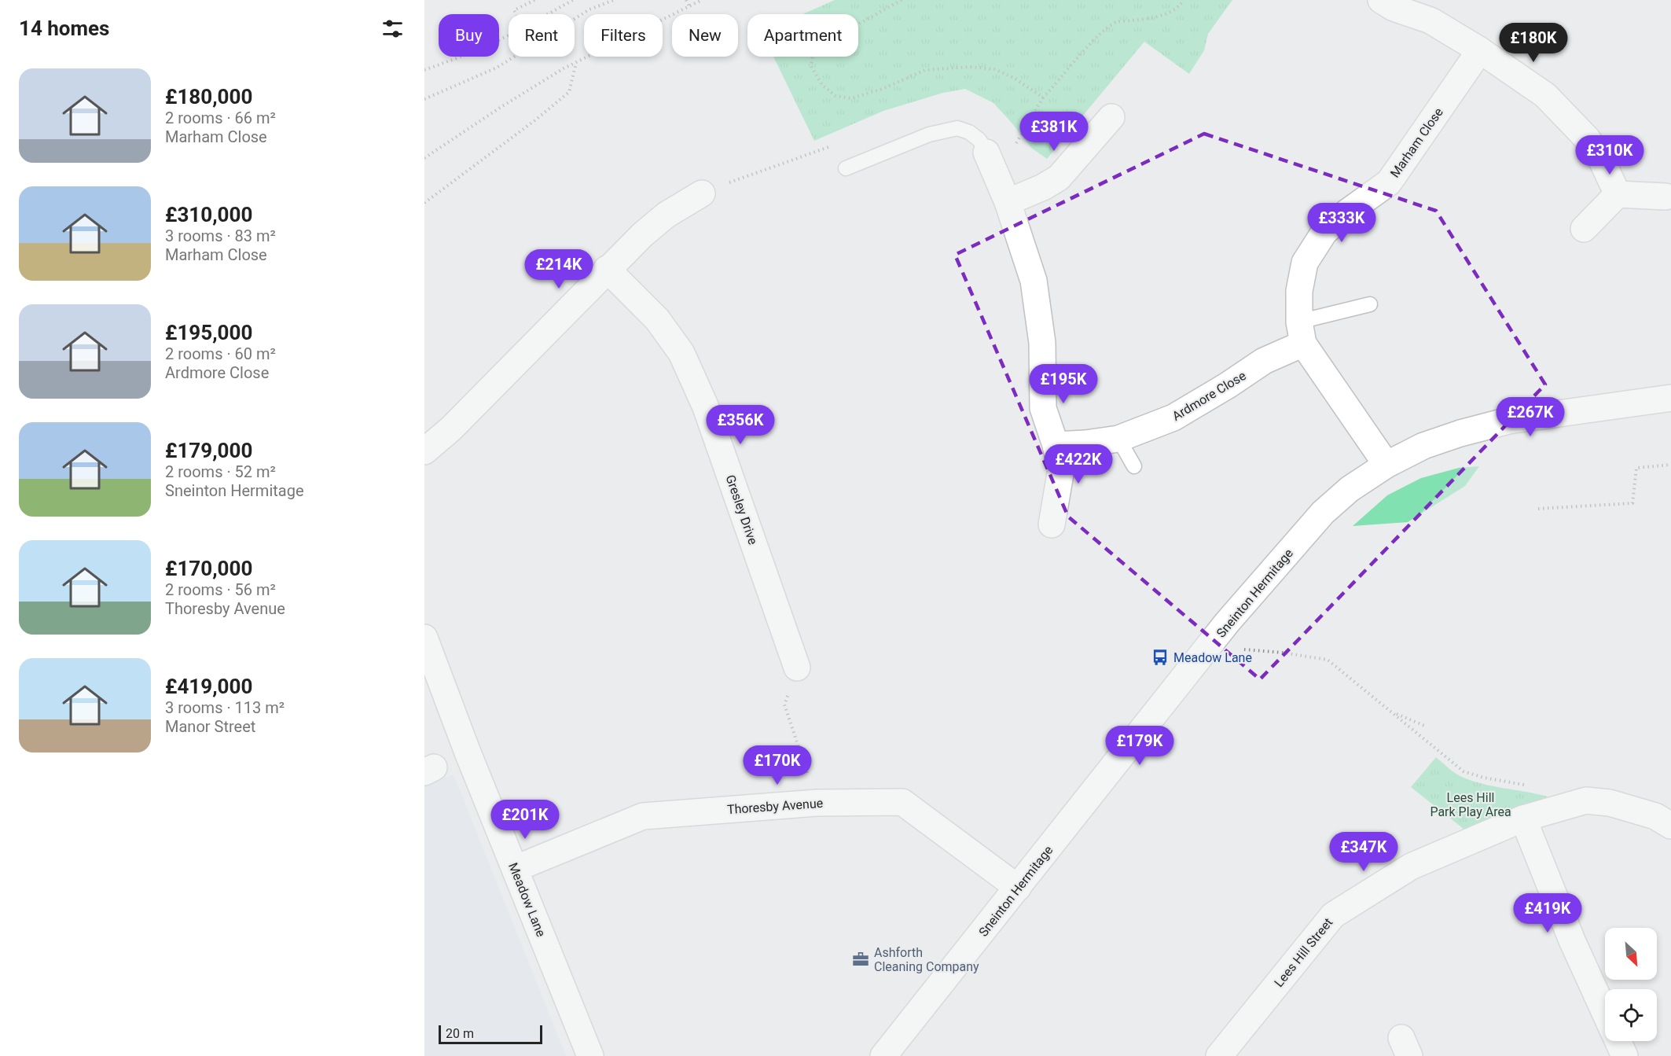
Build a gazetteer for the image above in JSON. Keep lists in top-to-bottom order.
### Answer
{
  "streets": {
    "street": [
      "Marham Close",
      "Ardmore Close",
      "Gresley Drive",
      "Sneinton Hermitage",
      "Thoresby Avenue",
      "Meadow Lane",
      "Lees Hill Street"
    ]
  },
  "crossings": [
    ["Marham Close", "Ardmore Close"],
    ["Sneinton Hermitage", "Thoresby Avenue"],
    ["Thoresby Avenue", "Meadow Lane"]
  ],
  "parks": ["Lees Hill Park Play Area"],
  "places": {
    "bus stop": ["Meadow Lane"],
    "office": ["Ashforth Cleaning Company"]
  },
  "scale_bar": "20 m",
  "north": "bottom right",
  "page": {
    "heading": "14 homes",
    "chip": [
      "Buy",
      "Rent",
      "Filters",
      "New",
      "Apartment"
    ],
    "price": [
      "£180K",
      "£381K",
      "£310K",
      "£333K",
      "£214K",
      "£195K",
      "£267K",
      "£356K",
      "£422K",
      "£179K",
      "£170K",
      "£201K",
      "£347K",
      "£419K"
    ],
    "list": [
      {
        "name": "£180,000",
        "note": "2 rooms · 66 m² · Marham Close"
      },
      {
        "name": "£310,000",
        "note": "3 rooms · 83 m² · Marham Close"
      },
      {
        "name": "£195,000",
        "note": "2 rooms · 60 m² · Ardmore Close"
      },
      {
        "name": "£179,000",
        "note": "2 rooms · 52 m² · Sneinton Hermitage"
      },
      {
        "name": "£170,000",
        "note": "2 rooms · 56 m² · Thoresby Avenue"
      },
      {
        "name": "£419,000",
        "note": "3 rooms · 113 m² · Manor Street"
      }
    ],
    "scale": "20 m"
  }
}
